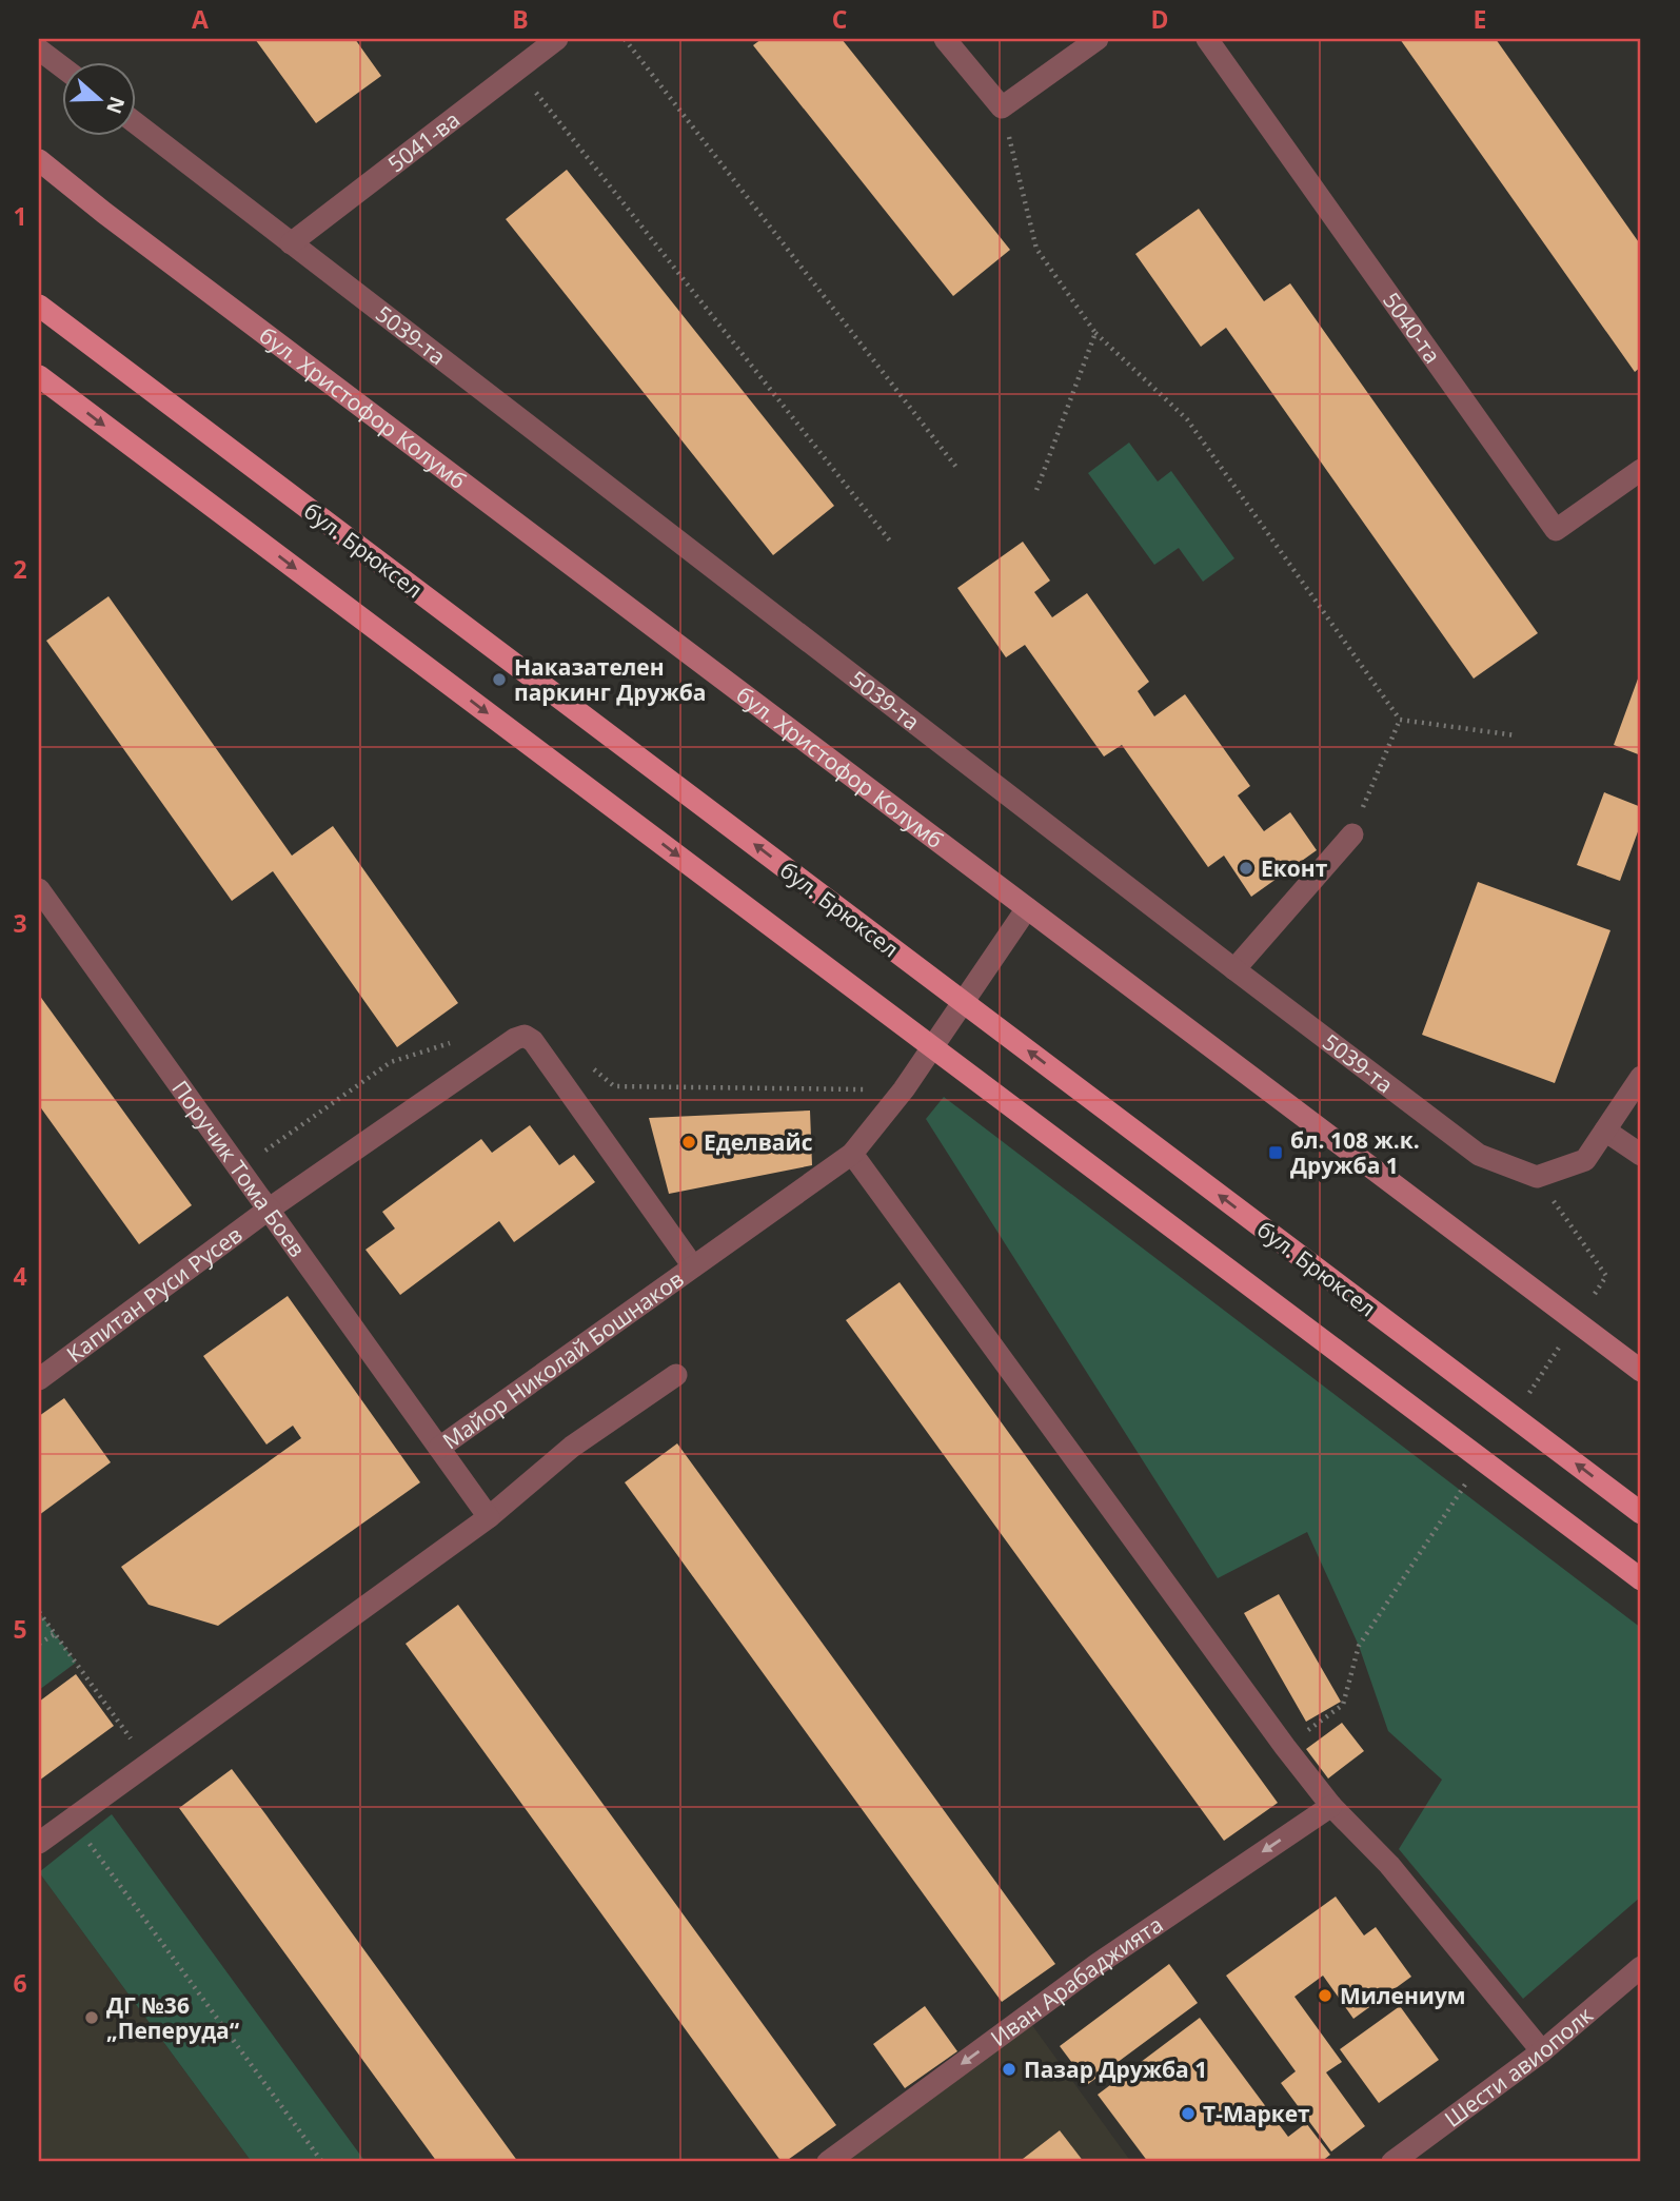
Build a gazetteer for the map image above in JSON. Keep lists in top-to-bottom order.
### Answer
{
  "streets": {
    "main road": ["бул. Христофор Колумб", "бул. Брюксел"],
    "street": [
      "5041-ва",
      "5040-та",
      "5039-та",
      "Поручик Тома Боев",
      "Капитан Руси Русев",
      "Майор Николай Бошнаков",
      "Иван Арабаджията",
      "Шести авиополк"
    ]
  },
  "crossings": [
    ["5041-ва", "5039-та"],
    ["бул. Христофор Колумб", "Майор Николай Бошнаков"],
    ["Поручик Тома Боев", "Капитан Руси Русев"],
    ["Поручик Тома Боев", "Майор Николай Бошнаков"],
    ["Капитан Руси Русев", "Майор Николай Бошнаков"]
  ],
  "one_way": ["Иван Арабаджията"],
  "places": {
    "other": [
      "Наказателен паркинг Дружба",
      "Еконт",
      "Еделвайс",
      "Милениум",
      "ДГ №36 „Пеперуда“",
      "Пазар Дружба 1",
      "Т-Маркет"
    ],
    "transit": ["бл. 108 ж.к. Дружба 1"]
  },
  "north": "right",
  "grid": {
    "columns": [
      "A",
      "B",
      "C",
      "D",
      "E"
    ],
    "rows": [
      "1",
      "2",
      "3",
      "4",
      "5",
      "6"
    ]
  }
}
